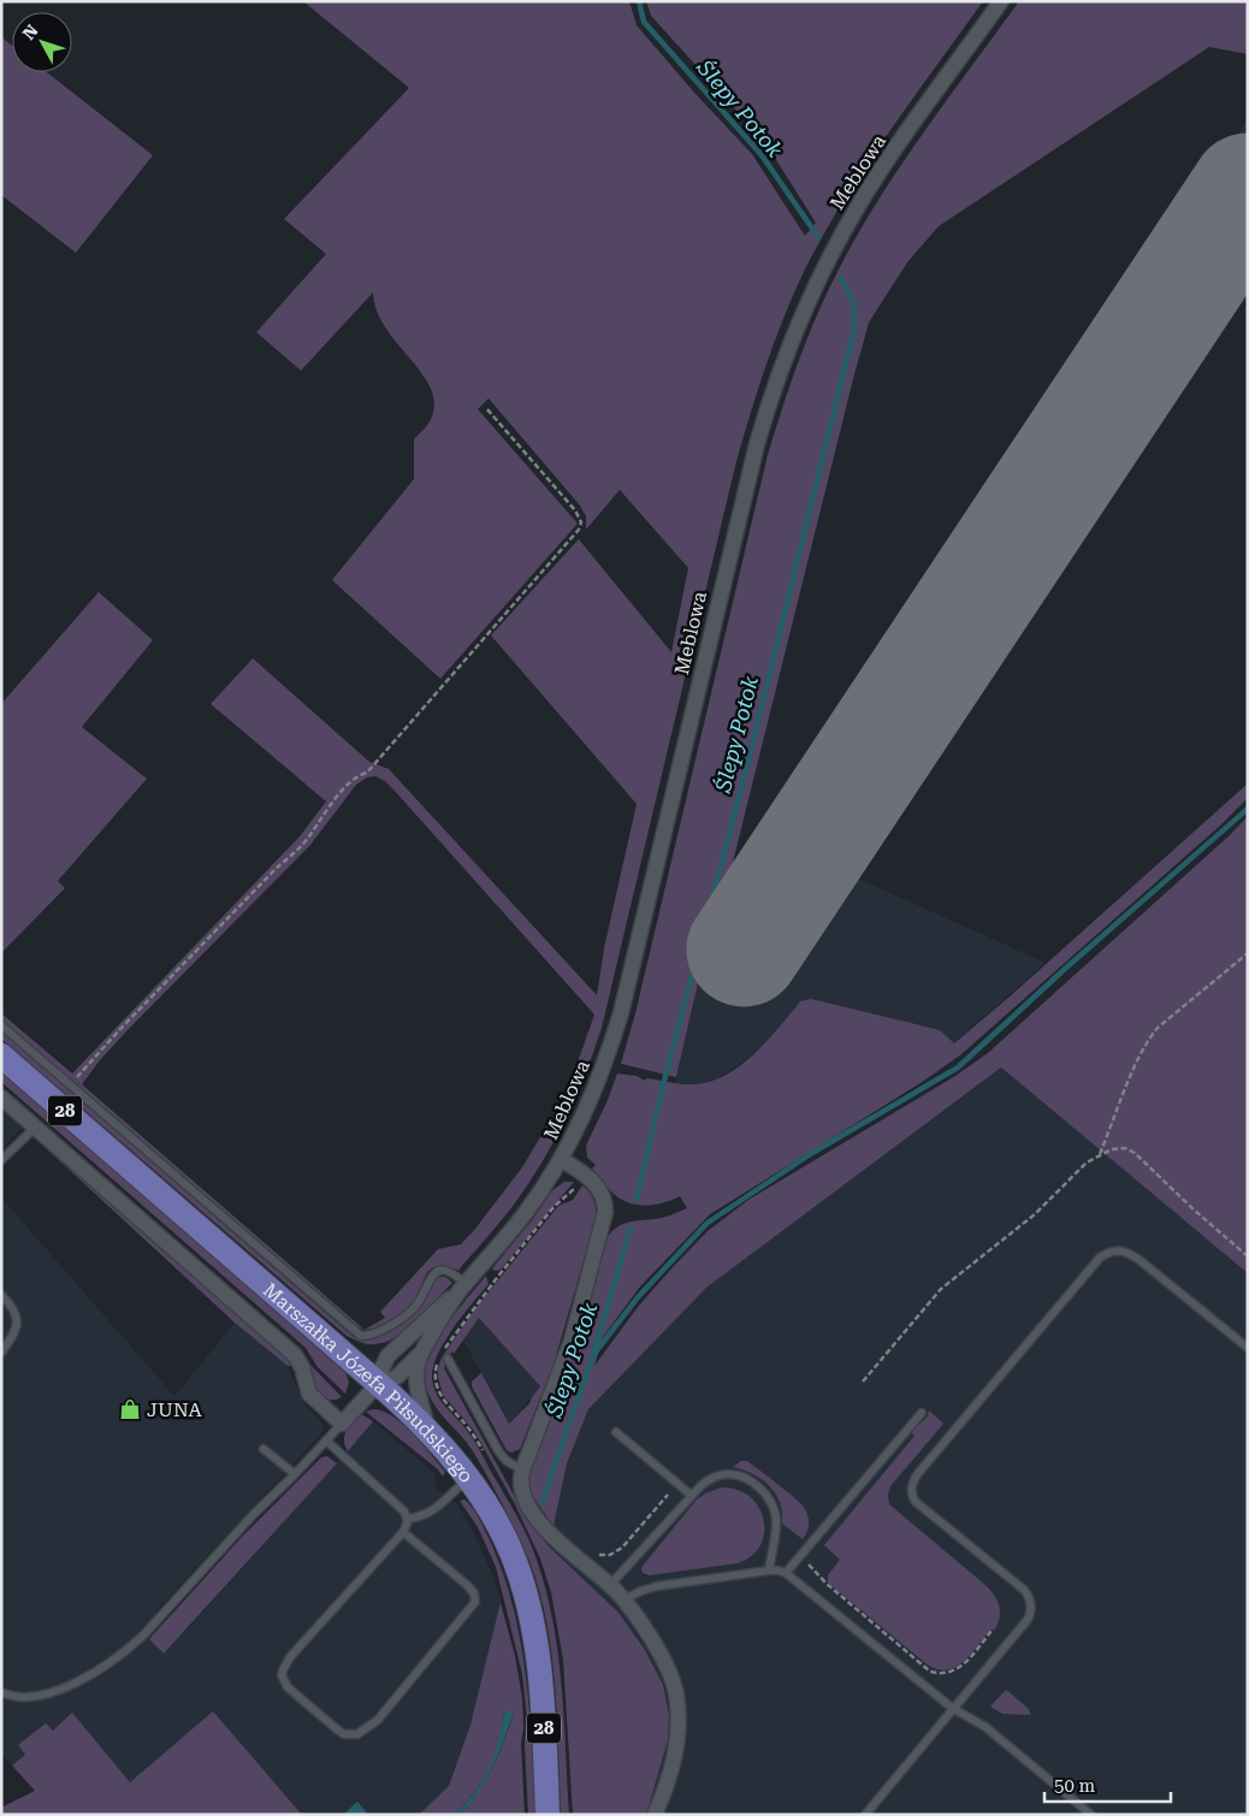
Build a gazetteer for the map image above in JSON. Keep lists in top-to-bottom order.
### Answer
{
  "streets": {
    "main road": ["28", "Marszałka Józefa Piłsudskiego"],
    "street": ["Meblowa"]
  },
  "crossings": [
    ["Meblowa", "Marszałka Józefa Piłsudskiego"]
  ],
  "water": ["Ślepy Potok"],
  "places": {
    "shop": ["JUNA"]
  },
  "scale_bar": "50 m",
  "north": "top left"
}
